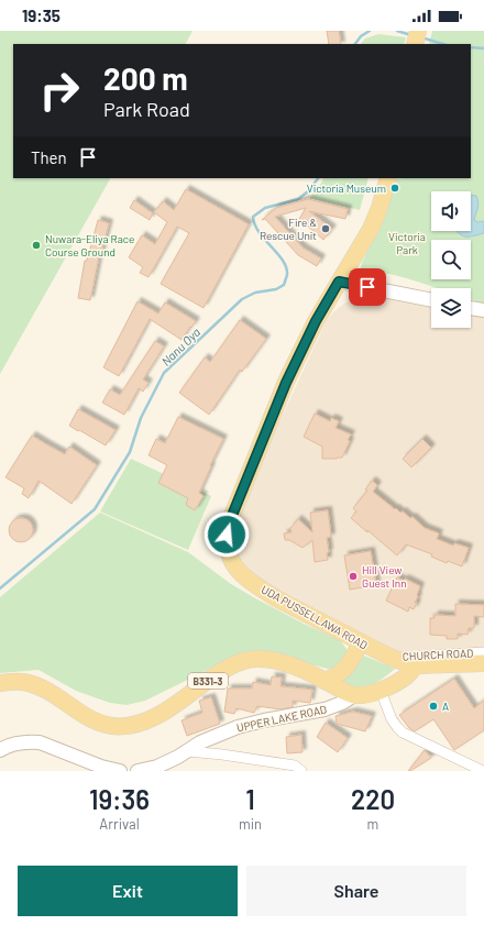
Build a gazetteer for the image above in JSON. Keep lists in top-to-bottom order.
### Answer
{
  "streets": {
    "main road": ["UDA PUSSELLAWA ROAD", "B331-3"],
    "street": ["CHURCH ROAD", "UPPER LAKE ROAD"]
  },
  "crossings": [
    ["UDA PUSSELLAWA ROAD", "CHURCH ROAD"],
    ["B331-3", "UPPER LAKE ROAD"]
  ],
  "water": ["Nanu Oya"],
  "parks": ["Victoria Park"],
  "places": [
    "Victoria Museum",
    "Fire & Rescue Unit",
    "Nuwara-Eliya Race Course Ground",
    "Hill View Guest Inn",
    "A"
  ],
  "page": {
    "status": "19:35",
    "turn": ["200 m", "Park Road"],
    "then": "Then",
    "eta": [
      "19:36",
      "Arrival",
      "1",
      "min",
      "220",
      "m"
    ],
    "buttons": ["Exit", "Share"]
  }
}
